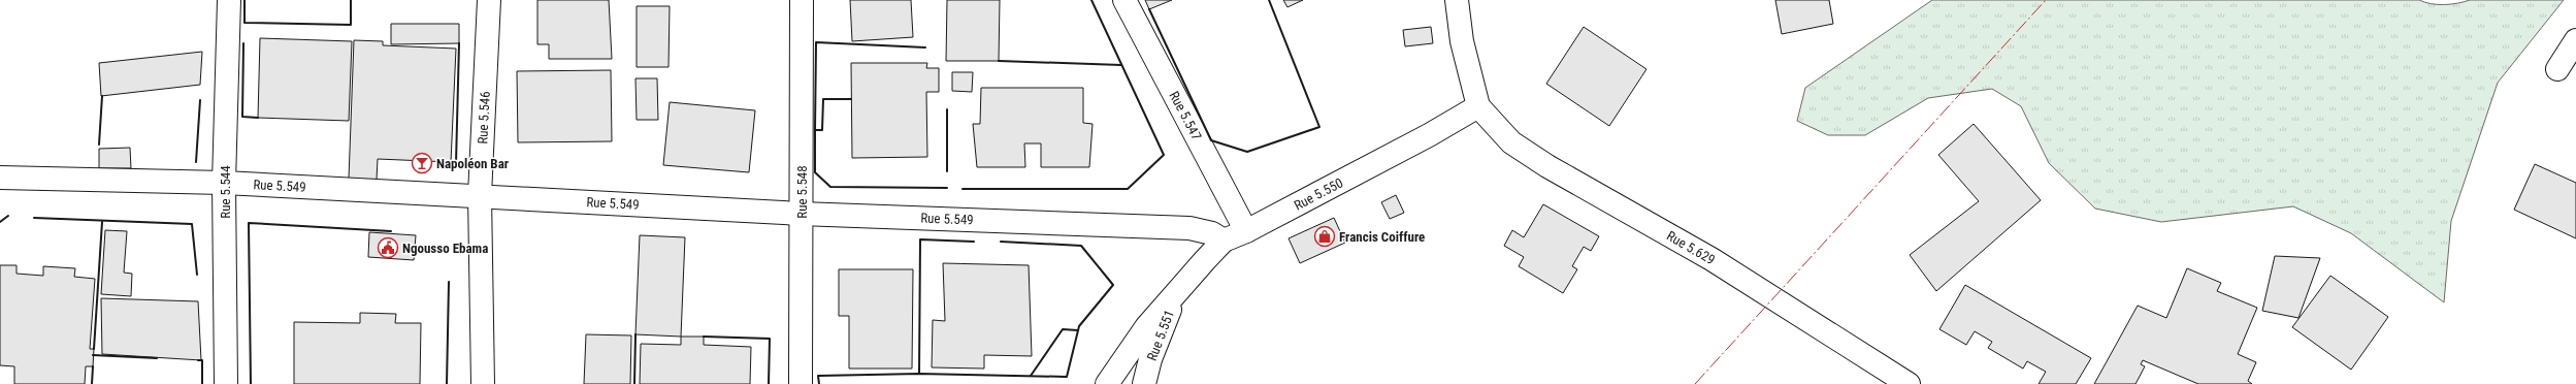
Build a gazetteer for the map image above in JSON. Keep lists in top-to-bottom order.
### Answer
{
  "streets": {
    "street": [
      "Rue 5.547",
      "Rue 5.546",
      "Rue 5.549",
      "Rue 5.544",
      "Rue 5.548",
      "Rue 5.550",
      "Rue 5.629",
      "Rue 5.551"
    ]
  },
  "crossings": [
    ["Rue 5.547", "Rue 5.550"],
    ["Rue 5.546", "Rue 5.549"],
    ["Rue 5.549", "Rue 5.544"],
    ["Rue 5.549", "Rue 5.548"],
    ["Rue 5.549", "Rue 5.550"],
    ["Rue 5.550", "Rue 5.629"],
    ["Rue 5.550", "Rue 5.551"]
  ],
  "places": {
    "bar": ["Napoléon Bar"],
    "shop": ["Francis Coiffure"],
    "public building": ["Ngousso Ebama"]
  }
}
